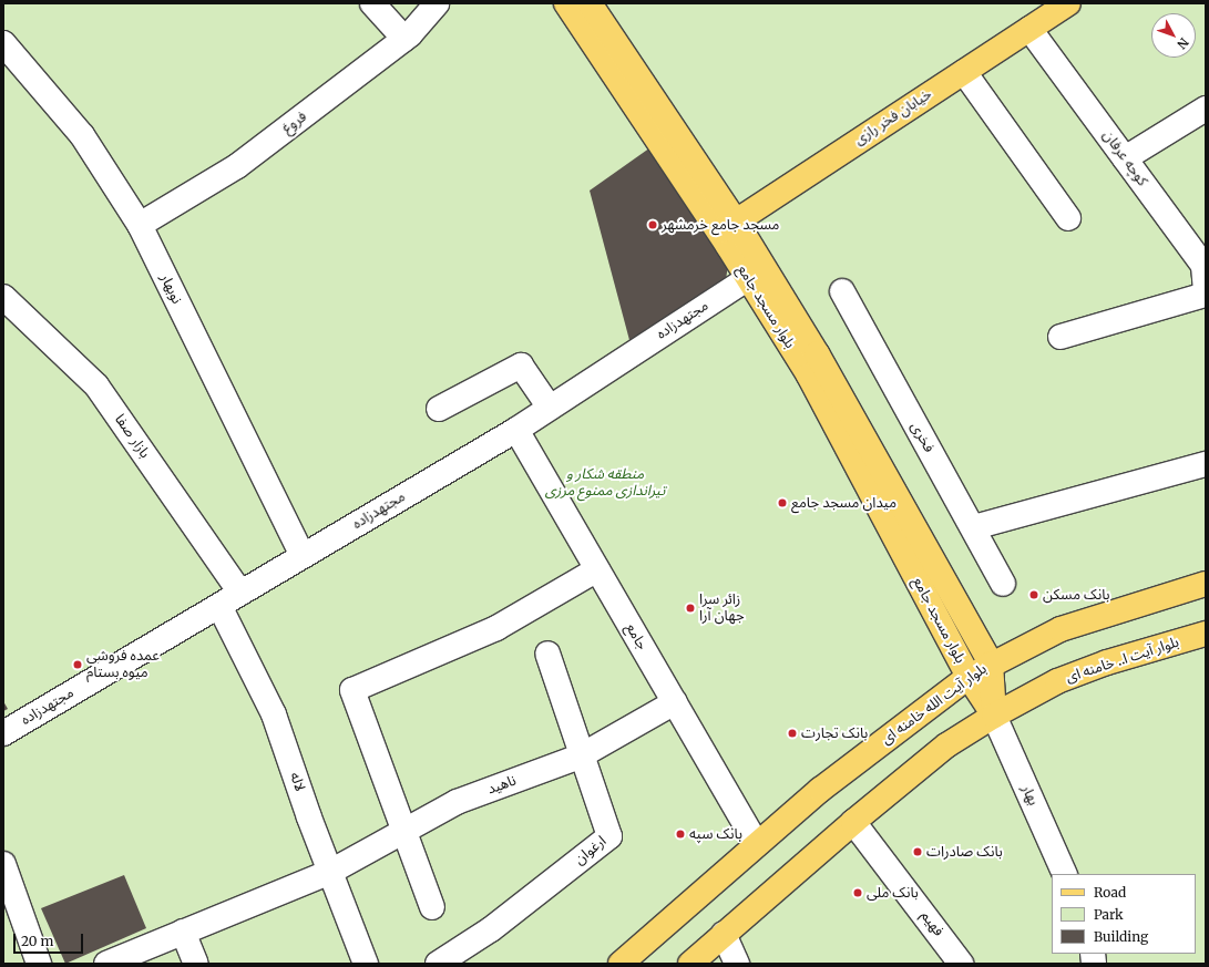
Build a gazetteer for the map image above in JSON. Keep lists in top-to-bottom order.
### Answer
{
  "streets": {
    "main road": [
      "خیابان فخر رازی",
      "بلوار مسجد جامع",
      "بلوار آیت ا.. خامنه ای",
      "بلوار آیت الله خامنه ای"
    ],
    "street": [
      "فروغ",
      "کوچه عرفان",
      "نوبهار",
      "مجتهدزاده",
      "بازار صفا",
      "فخری",
      "جامع",
      "لاله",
      "ناهید",
      "بهار",
      "ارغوان",
      "فهیم"
    ]
  },
  "crossings": [
    ["خیابان فخر رازی", "کوچه عرفان"],
    ["خیابان فخر رازی", "بلوار مسجد جامع"],
    ["فروغ", "نوبهار"],
    ["نوبهار", "مجتهدزاده"],
    ["بلوار مسجد جامع", "مجتهدزاده"],
    ["بلوار مسجد جامع", "بلوار آیت ا.. خامنه ای"],
    ["بلوار مسجد جامع", "بلوار آیت الله خامنه ای"],
    ["بلوار مسجد جامع", "بهار"],
    ["مجتهدزاده", "بازار صفا"],
    ["مجتهدزاده", "جامع"],
    ["مجتهدزاده", "لاله"],
    ["جامع", "بلوار آیت الله خامنه ای"],
    ["جامع", "ناهید"],
    ["بلوار آیت ا.. خامنه ای", "بهار"],
    ["لاله", "ناهید"],
    ["ناهید", "ارغوان"]
  ],
  "parks": ["منطقه شکار و تیراندازی ممنوع مرزی"],
  "places": [
    "مسجد جامع خرمشهر",
    "میدان مسجد جامع",
    "بانک مسکن",
    "زائر سرا جهان آرا",
    "عمده فروشی میوه بستام",
    "بانک تجارت",
    "بانک سپه",
    "بانک صادرات",
    "بانک ملی"
  ],
  "legend": ["Road", "Park", "Building"],
  "scale_bar": "20 m",
  "north": "bottom right"
}
